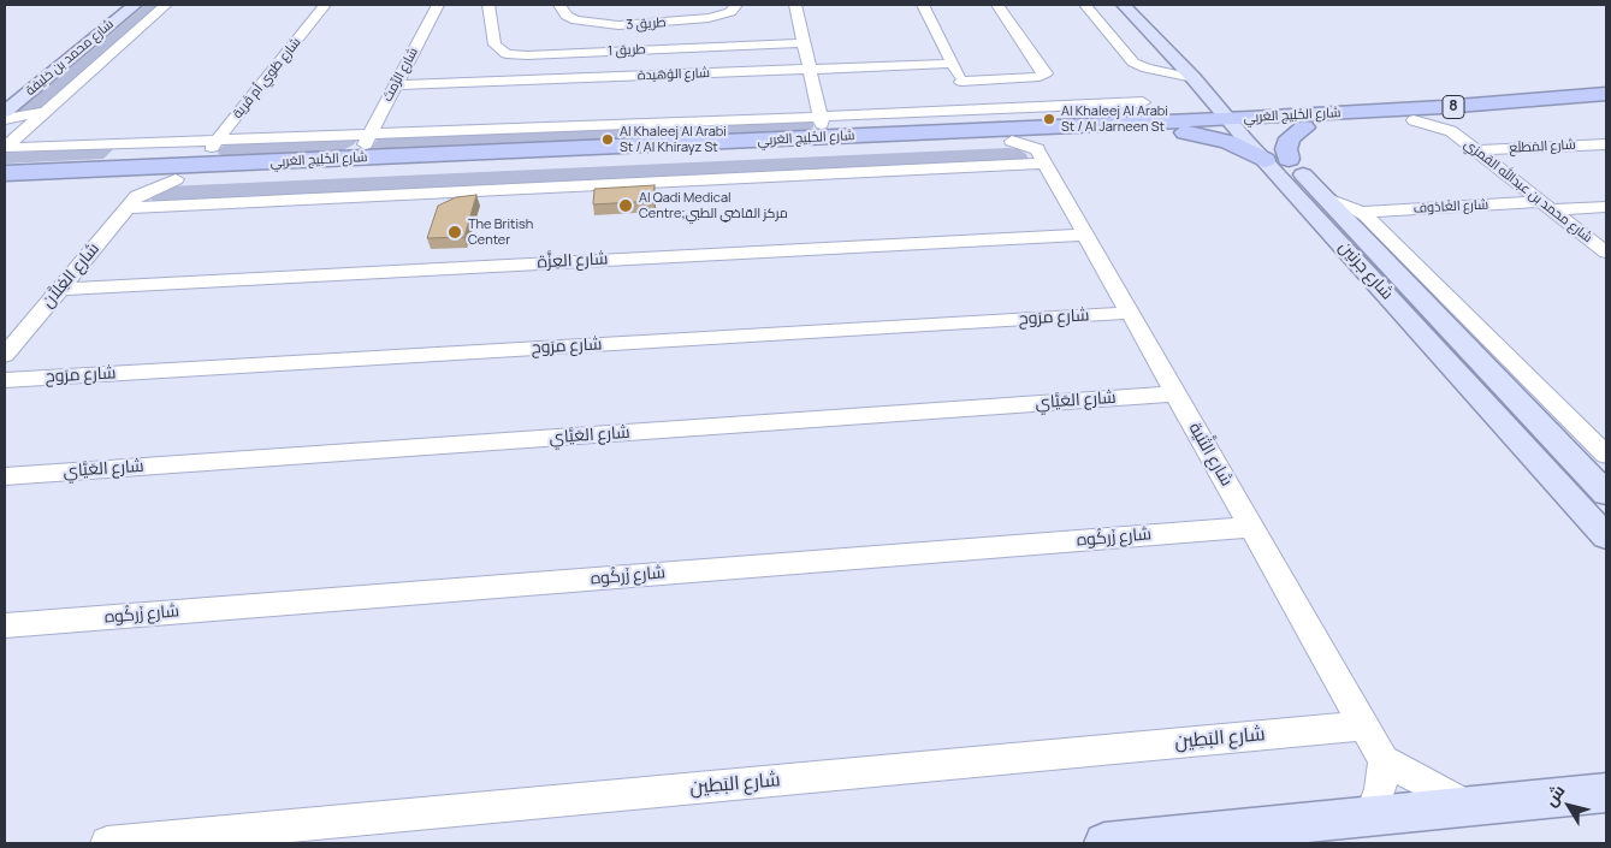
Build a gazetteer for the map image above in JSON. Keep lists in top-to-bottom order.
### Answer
{
  "streets": {
    "highway": ["8", "شارع الخَلِيج العَربِي"],
    "main road": ["شارع محمد بن خليفة", "شارع جرنين"],
    "street": [
      "طريق 3",
      "طريق 1",
      "شارع الرِّمث",
      "شارع الوُهَيدة",
      "شارع طَوي أم قَرية",
      "شارع المَطلَع",
      "شارع محمد بن عبدالله القمزي",
      "شارع الغَادُوف",
      "شارع العِزَّة",
      "شارع الغِلاَّن",
      "شارع مرَوح",
      "شارع العَيَّاي",
      "شارع الثَّنية",
      "شارع زَركُوه",
      "شارع البَطِين"
    ]
  },
  "crossings": [
    ["طريق 3", "طريق 1"],
    ["شارع الرِّمث", "شارع الوُهَيدة"],
    ["شارع طَوي أم قَرية", "شارع الخَلِيج العَربِي"],
    ["شارع الخَلِيج العَربِي", "شارع محمد بن عبدالله القمزي"],
    ["شارع الخَلِيج العَربِي", "شارع جرنين"],
    ["شارع الخَلِيج العَربِي", "شارع الغِلاَّن"],
    ["شارع الخَلِيج العَربِي", "شارع الثَّنية"],
    ["شارع المَطلَع", "شارع محمد بن عبدالله القمزي"],
    ["شارع محمد بن عبدالله القمزي", "شارع الغَادُوف"],
    ["شارع العِزَّة", "شارع الغِلاَّن"],
    ["شارع العِزَّة", "شارع الثَّنية"],
    ["شارع مرَوح", "شارع الثَّنية"],
    ["شارع العَيَّاي", "شارع الثَّنية"],
    ["شارع الثَّنية", "شارع زَركُوه"],
    ["شارع الثَّنية", "شارع البَطِين"]
  ],
  "places": [
    "Al Khaleej Al Arabi St / Al Jarneen St",
    "Al Khaleej Al Arabi St / Al Khirayz St",
    "Al Qadi Medical Centre;مركز القاضي الطبي",
    "The British Center"
  ],
  "north": "top left"
}
